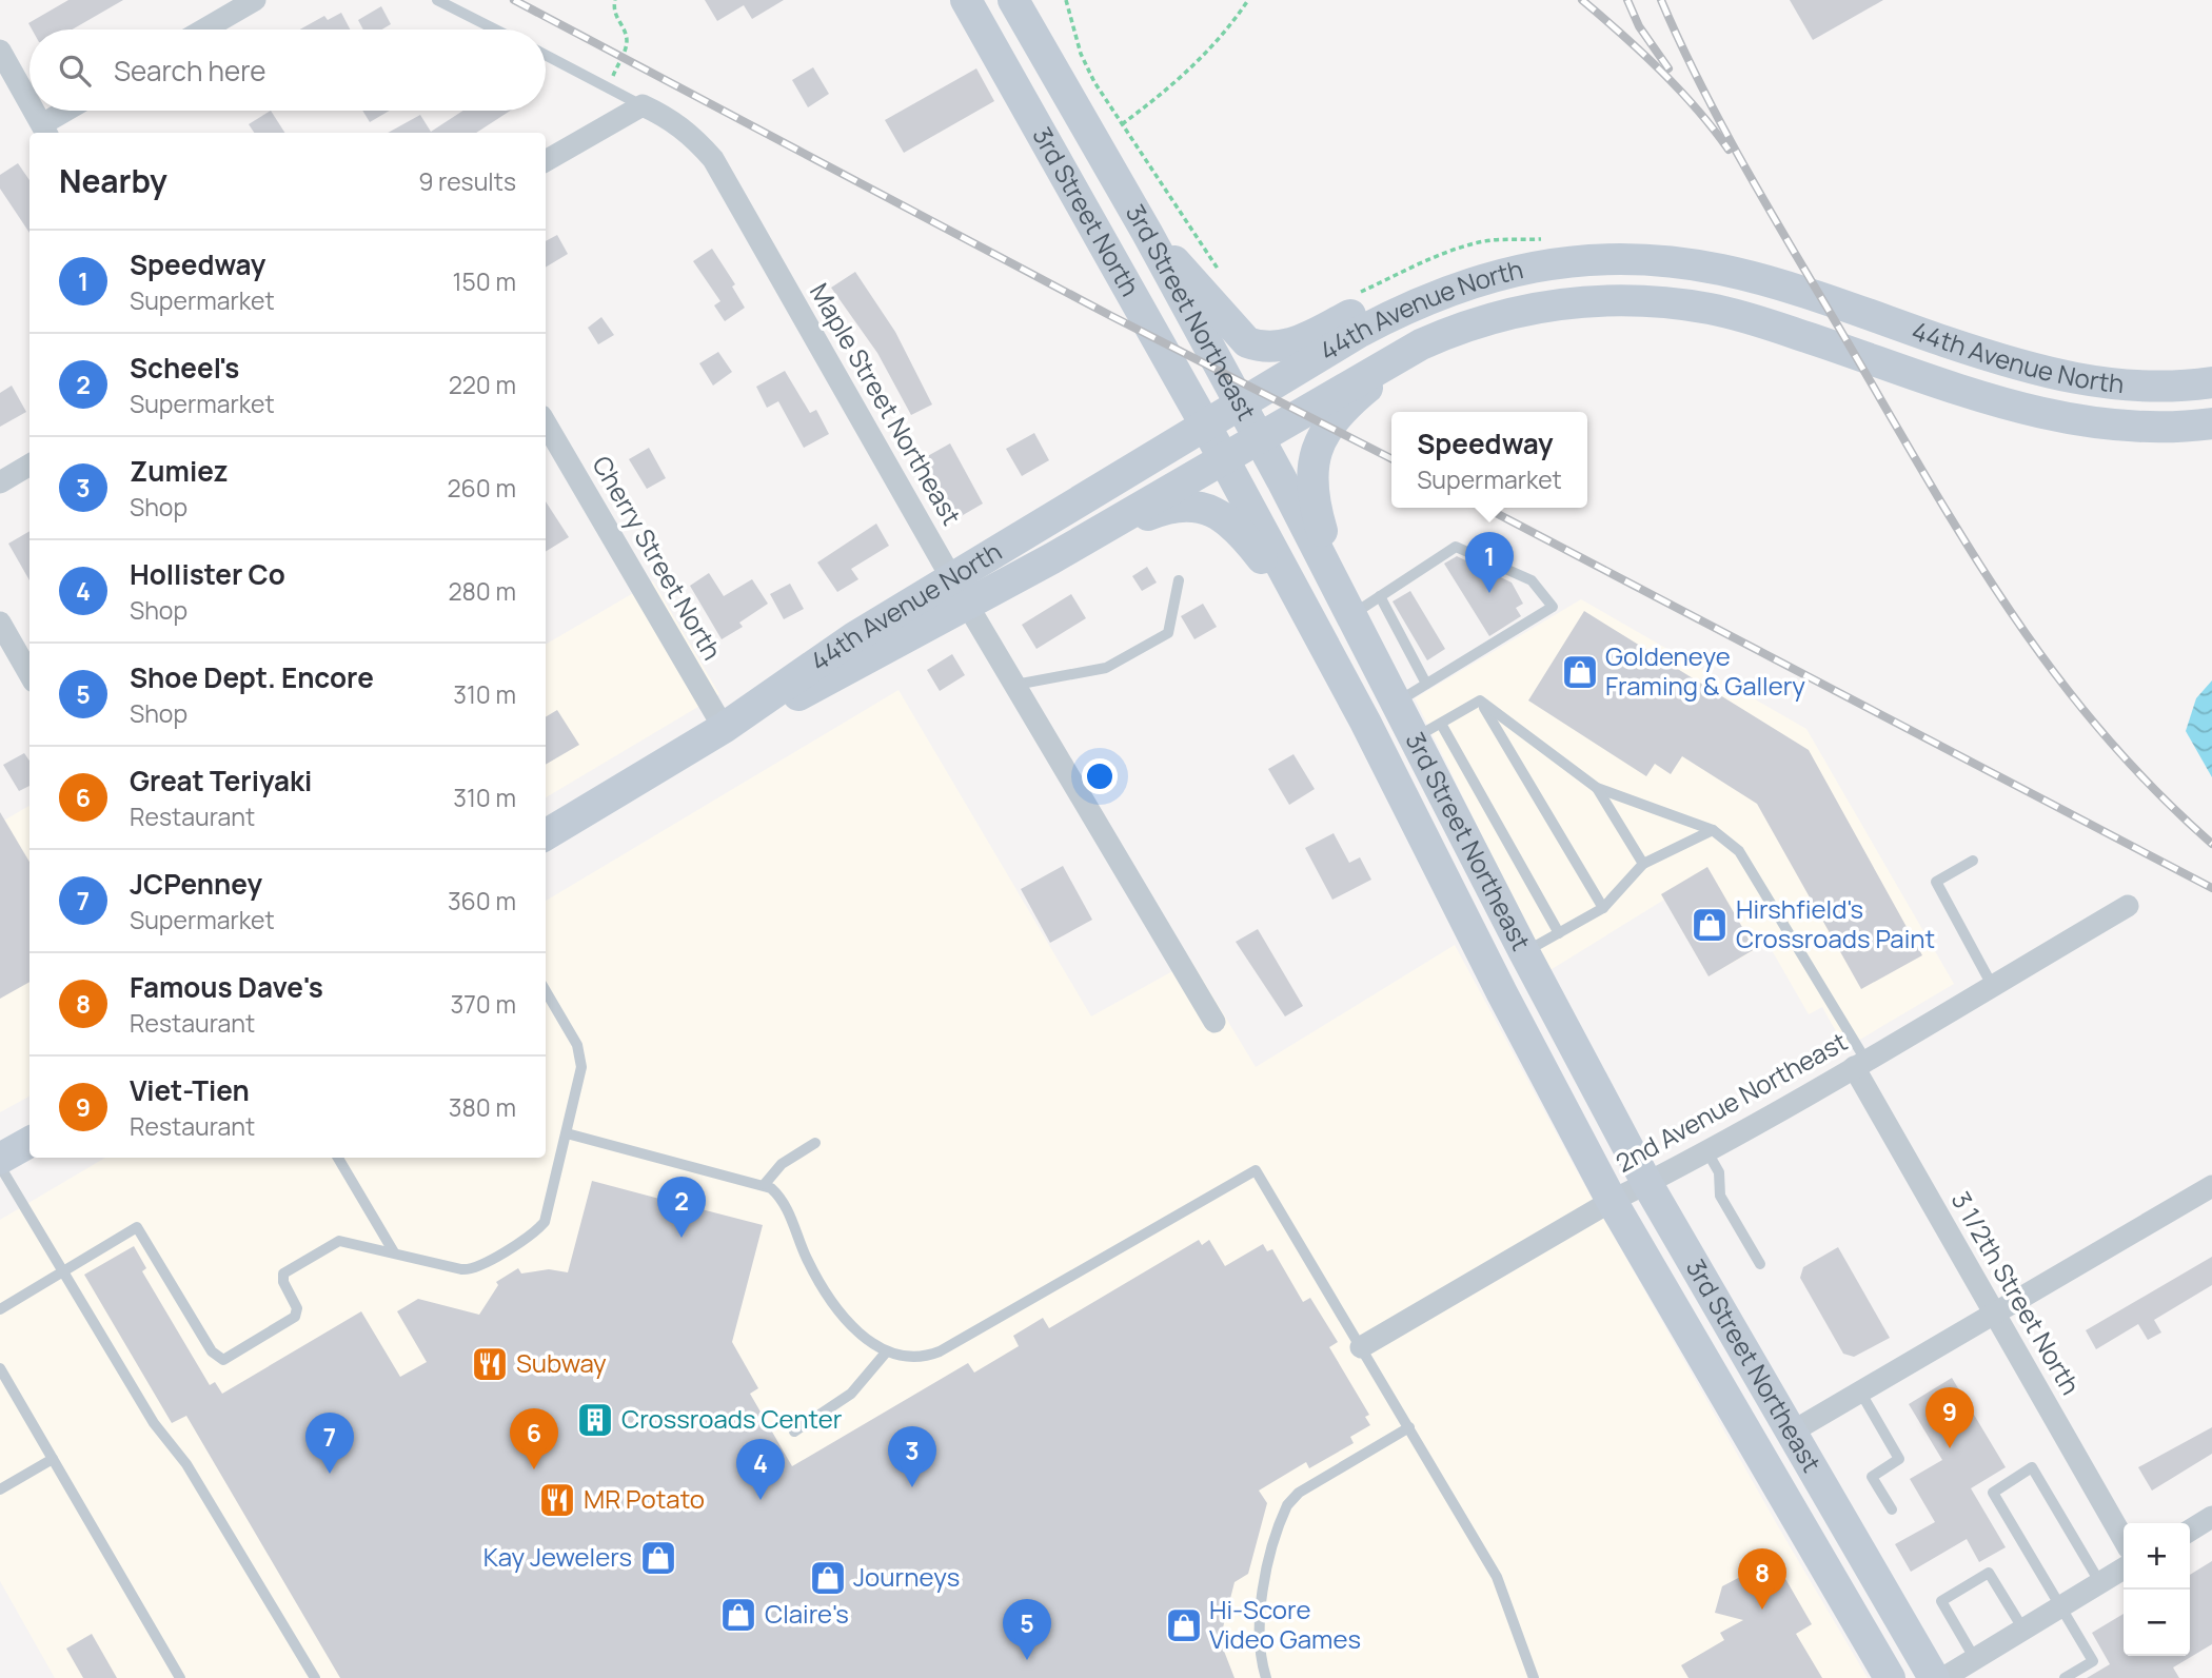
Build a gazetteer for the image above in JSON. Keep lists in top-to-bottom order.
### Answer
{
  "streets": {
    "main road": ["3rd Street North", "3rd Street Northeast", "44th Avenue North"],
    "street": [
      "Maple Street Northeast",
      "Cherry Street North",
      "2nd Avenue Northeast",
      "3 1/2th Street North"
    ]
  },
  "crossings": [
    ["3rd Street North", "3rd Street Northeast"],
    ["3rd Street North", "44th Avenue North"],
    ["3rd Street Northeast", "44th Avenue North"],
    ["3rd Street Northeast", "2nd Avenue Northeast"],
    ["44th Avenue North", "Maple Street Northeast"],
    ["44th Avenue North", "Cherry Street North"],
    ["2nd Avenue Northeast", "3 1/2th Street North"]
  ],
  "places": {
    "shop": [
      "Goldeneye Framing & Gallery",
      "Hirshfield's Crossroads Paint",
      "Kay Jewelers",
      "Journeys",
      "Claire's",
      "Hi-Score Video Games"
    ],
    "restaurant": ["Subway", "MR Potato"],
    "building": ["Crossroads Center"]
  },
  "page": {
    "search": "Search here",
    "heading": ["Nearby", "9 results"],
    "list": [
      {
        "mark": "1",
        "name": "Speedway",
        "note": "Supermarket",
        "value": "150 m"
      },
      {
        "mark": "2",
        "name": "Scheel's",
        "note": "Supermarket",
        "value": "220 m"
      },
      {
        "mark": "3",
        "name": "Zumiez",
        "note": "Shop",
        "value": "260 m"
      },
      {
        "mark": "4",
        "name": "Hollister Co",
        "note": "Shop",
        "value": "280 m"
      },
      {
        "mark": "5",
        "name": "Shoe Dept. Encore",
        "note": "Shop",
        "value": "310 m"
      },
      {
        "mark": "6",
        "name": "Great Teriyaki",
        "note": "Restaurant",
        "value": "310 m"
      },
      {
        "mark": "7",
        "name": "JCPenney",
        "note": "Supermarket",
        "value": "360 m"
      },
      {
        "mark": "8",
        "name": "Famous Dave's",
        "note": "Restaurant",
        "value": "370 m"
      },
      {
        "mark": "9",
        "name": "Viet-Tien",
        "note": "Restaurant",
        "value": "380 m"
      }
    ],
    "popup": ["Speedway", "Supermarket"],
    "pins": [
      "1",
      "2",
      "9",
      "6",
      "7",
      "3",
      "4",
      "8",
      "5"
    ],
    "map_buttons": ["+", "−"]
  }
}
